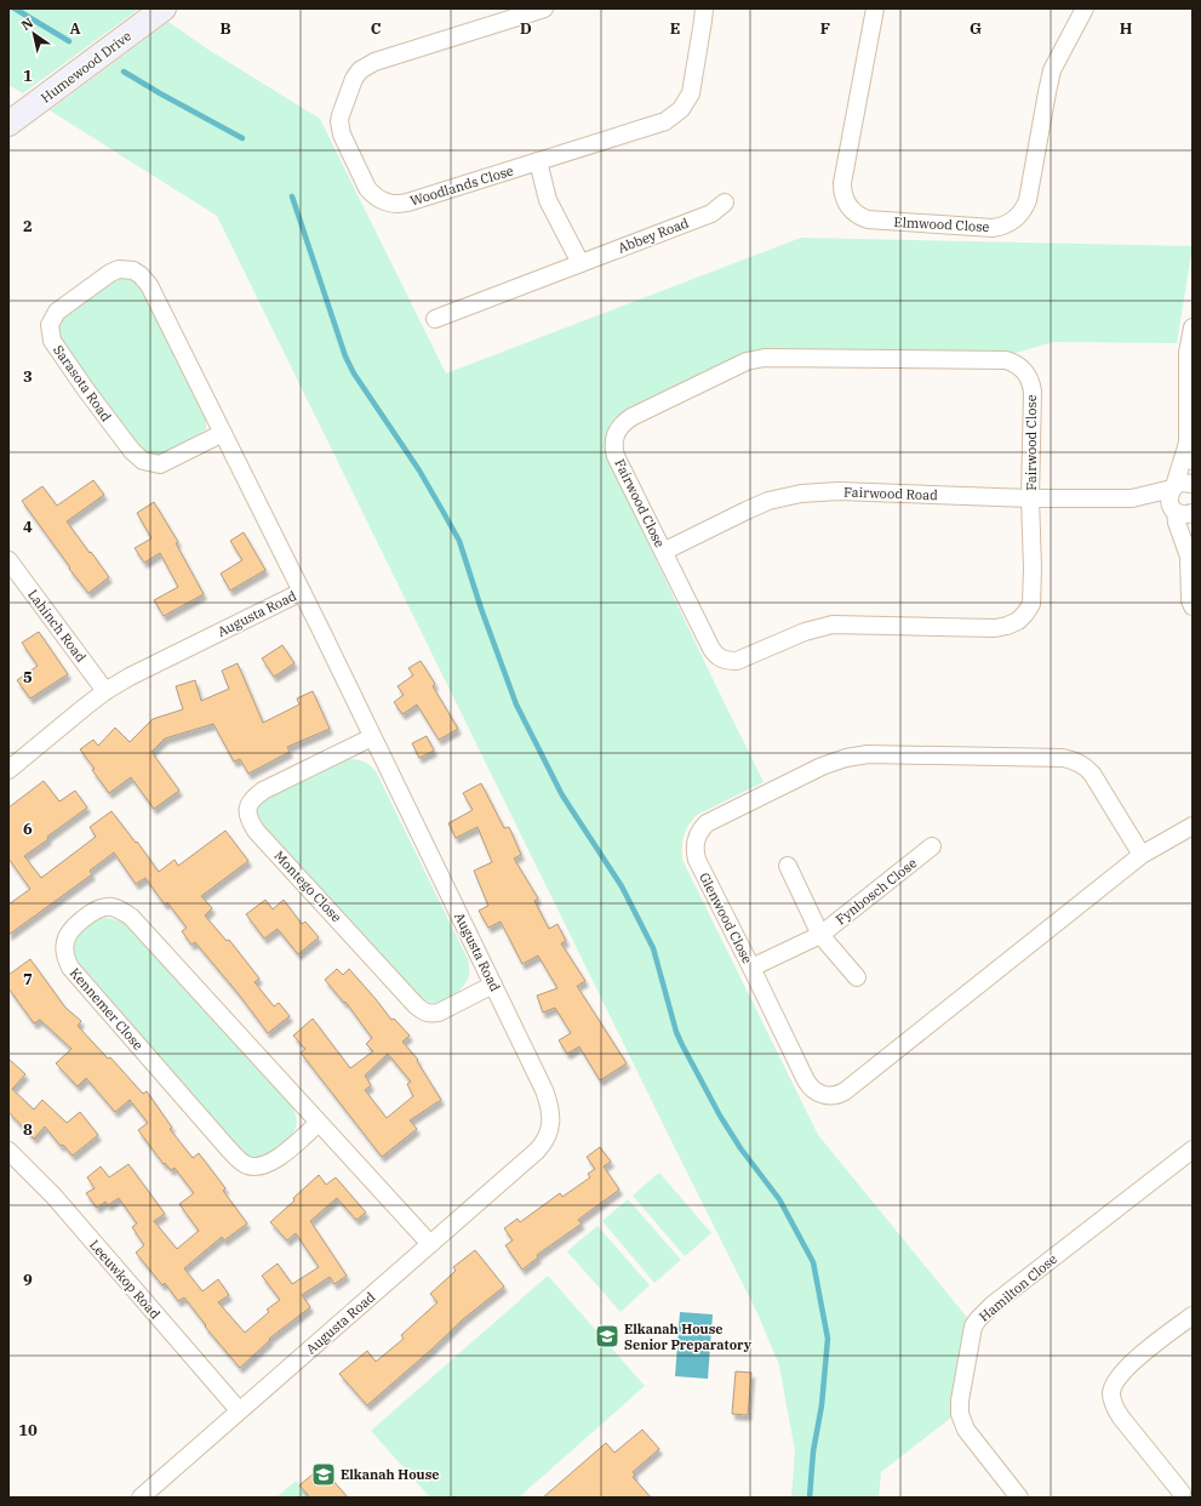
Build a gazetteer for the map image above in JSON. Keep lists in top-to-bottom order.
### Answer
{
  "streets": {
    "street": [
      "Humewood Drive",
      "Woodlands Close",
      "Elmwood Close",
      "Abbey Road",
      "Sarasota Road",
      "Fairwood Close",
      "Fairwood Road",
      "Augusta Road",
      "Lahinch Road",
      "Montego Close",
      "Fynbosch Close",
      "Glenwood Close",
      "Kennemer Close",
      "Leeuwkop Road",
      "Hamilton Close"
    ]
  },
  "crossings": [
    ["Sarasota Road", "Augusta Road"],
    ["Fairwood Close", "Fairwood Road"],
    ["Augusta Road", "Lahinch Road"],
    ["Augusta Road", "Montego Close"],
    ["Augusta Road", "Kennemer Close"],
    ["Augusta Road", "Leeuwkop Road"],
    ["Fynbosch Close", "Glenwood Close"]
  ],
  "places": {
    "school or university": ["Elkanah House Senior Preparatory", "Elkanah House"]
  },
  "north": "top left",
  "grid": {
    "columns": [
      "A",
      "B",
      "C",
      "D",
      "E",
      "F",
      "G",
      "H"
    ],
    "rows": [
      "1",
      "2",
      "3",
      "4",
      "5",
      "6",
      "7",
      "8",
      "9",
      "10"
    ]
  }
}
